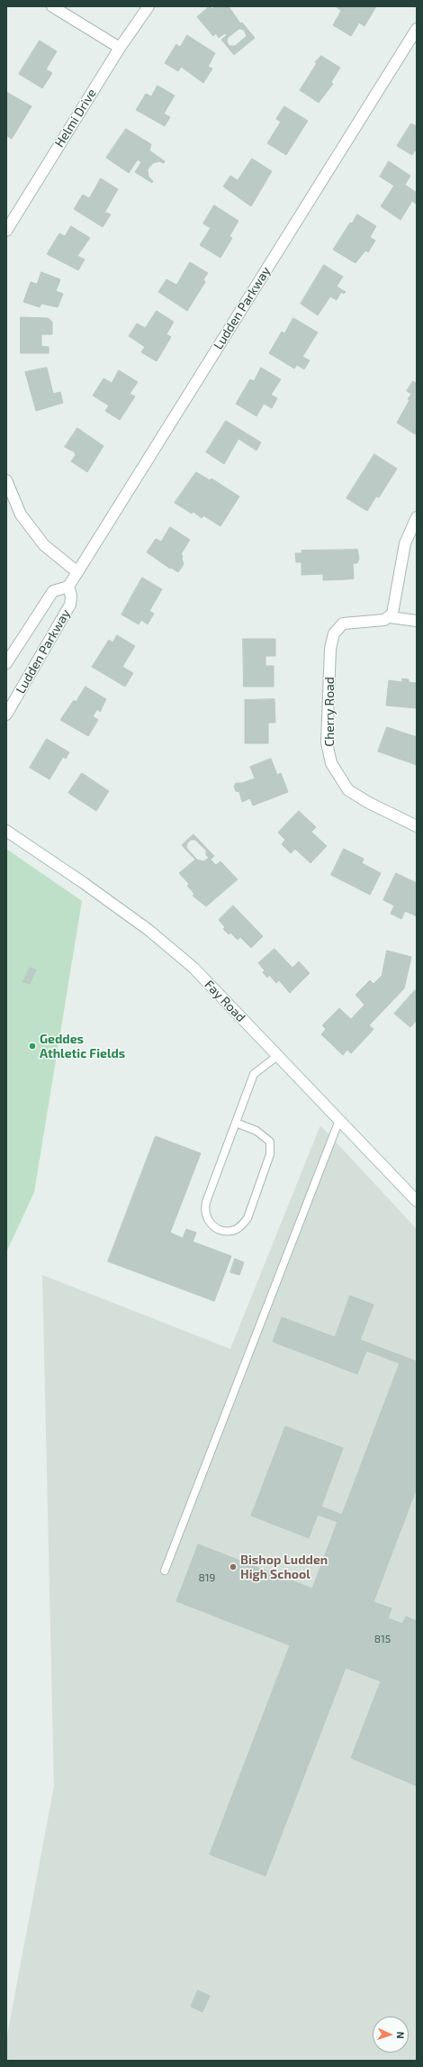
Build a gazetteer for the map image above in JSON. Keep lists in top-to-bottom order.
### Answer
{
  "streets": {
    "street": [
      "Helmi Drive",
      "Ludden Parkway",
      "Cherry Road",
      "Fay Road"
    ]
  },
  "places": ["Geddes Athletic Fields", "Bishop Ludden High School"],
  "house_numbers": ["819", "815"],
  "north": "right"
}
